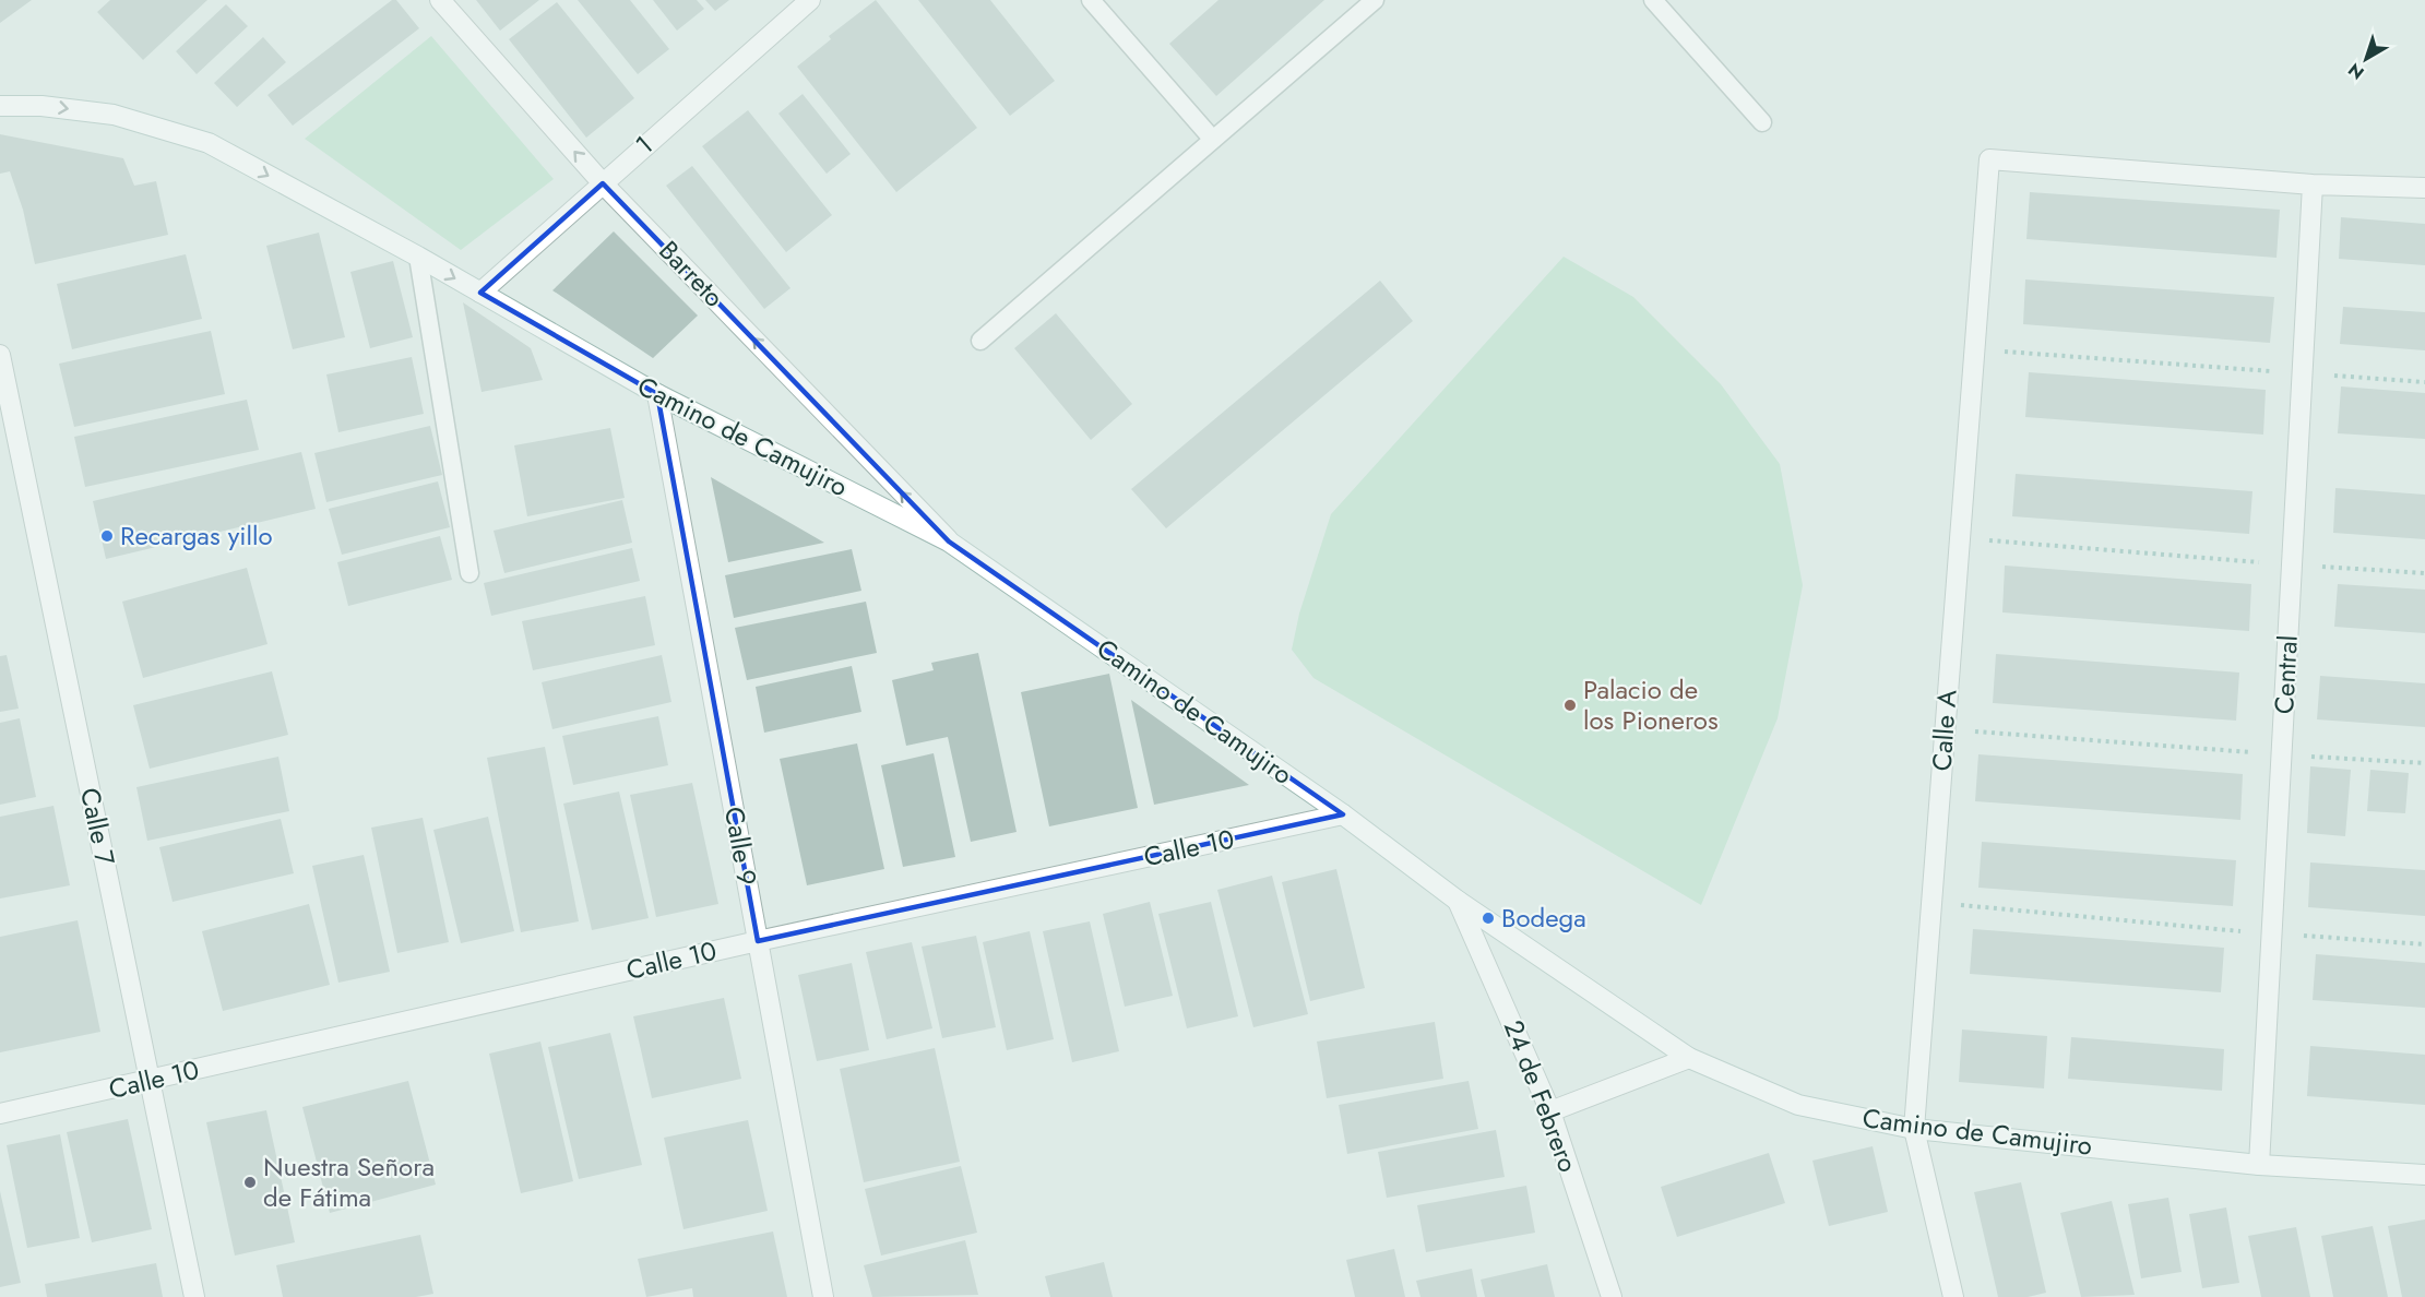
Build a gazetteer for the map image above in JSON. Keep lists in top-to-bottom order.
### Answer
{
  "streets": {
    "street": [
      "1",
      "Barreto",
      "Camino de Camujiro",
      "Central",
      "Calle A",
      "Calle 7",
      "Calle 9",
      "Calle 10",
      "24 de Febrero"
    ]
  },
  "crossings": [
    ["1", "Barreto"],
    ["1", "Camino de Camujiro"],
    ["Barreto", "Camino de Camujiro"],
    ["Camino de Camujiro", "Central"],
    ["Camino de Camujiro", "Calle A"],
    ["Camino de Camujiro", "Calle 9"],
    ["Camino de Camujiro", "Calle 10"],
    ["Camino de Camujiro", "24 de Febrero"],
    ["Central", "Calle A"],
    ["Calle 7", "Calle 10"],
    ["Calle 9", "Calle 10"]
  ],
  "one_way": ["Barreto"],
  "places": [
    "Recargas yillo",
    "Palacio de los Pioneros",
    "Bodega",
    "Nuestra Señora de Fátima"
  ],
  "north": "bottom left"
}
